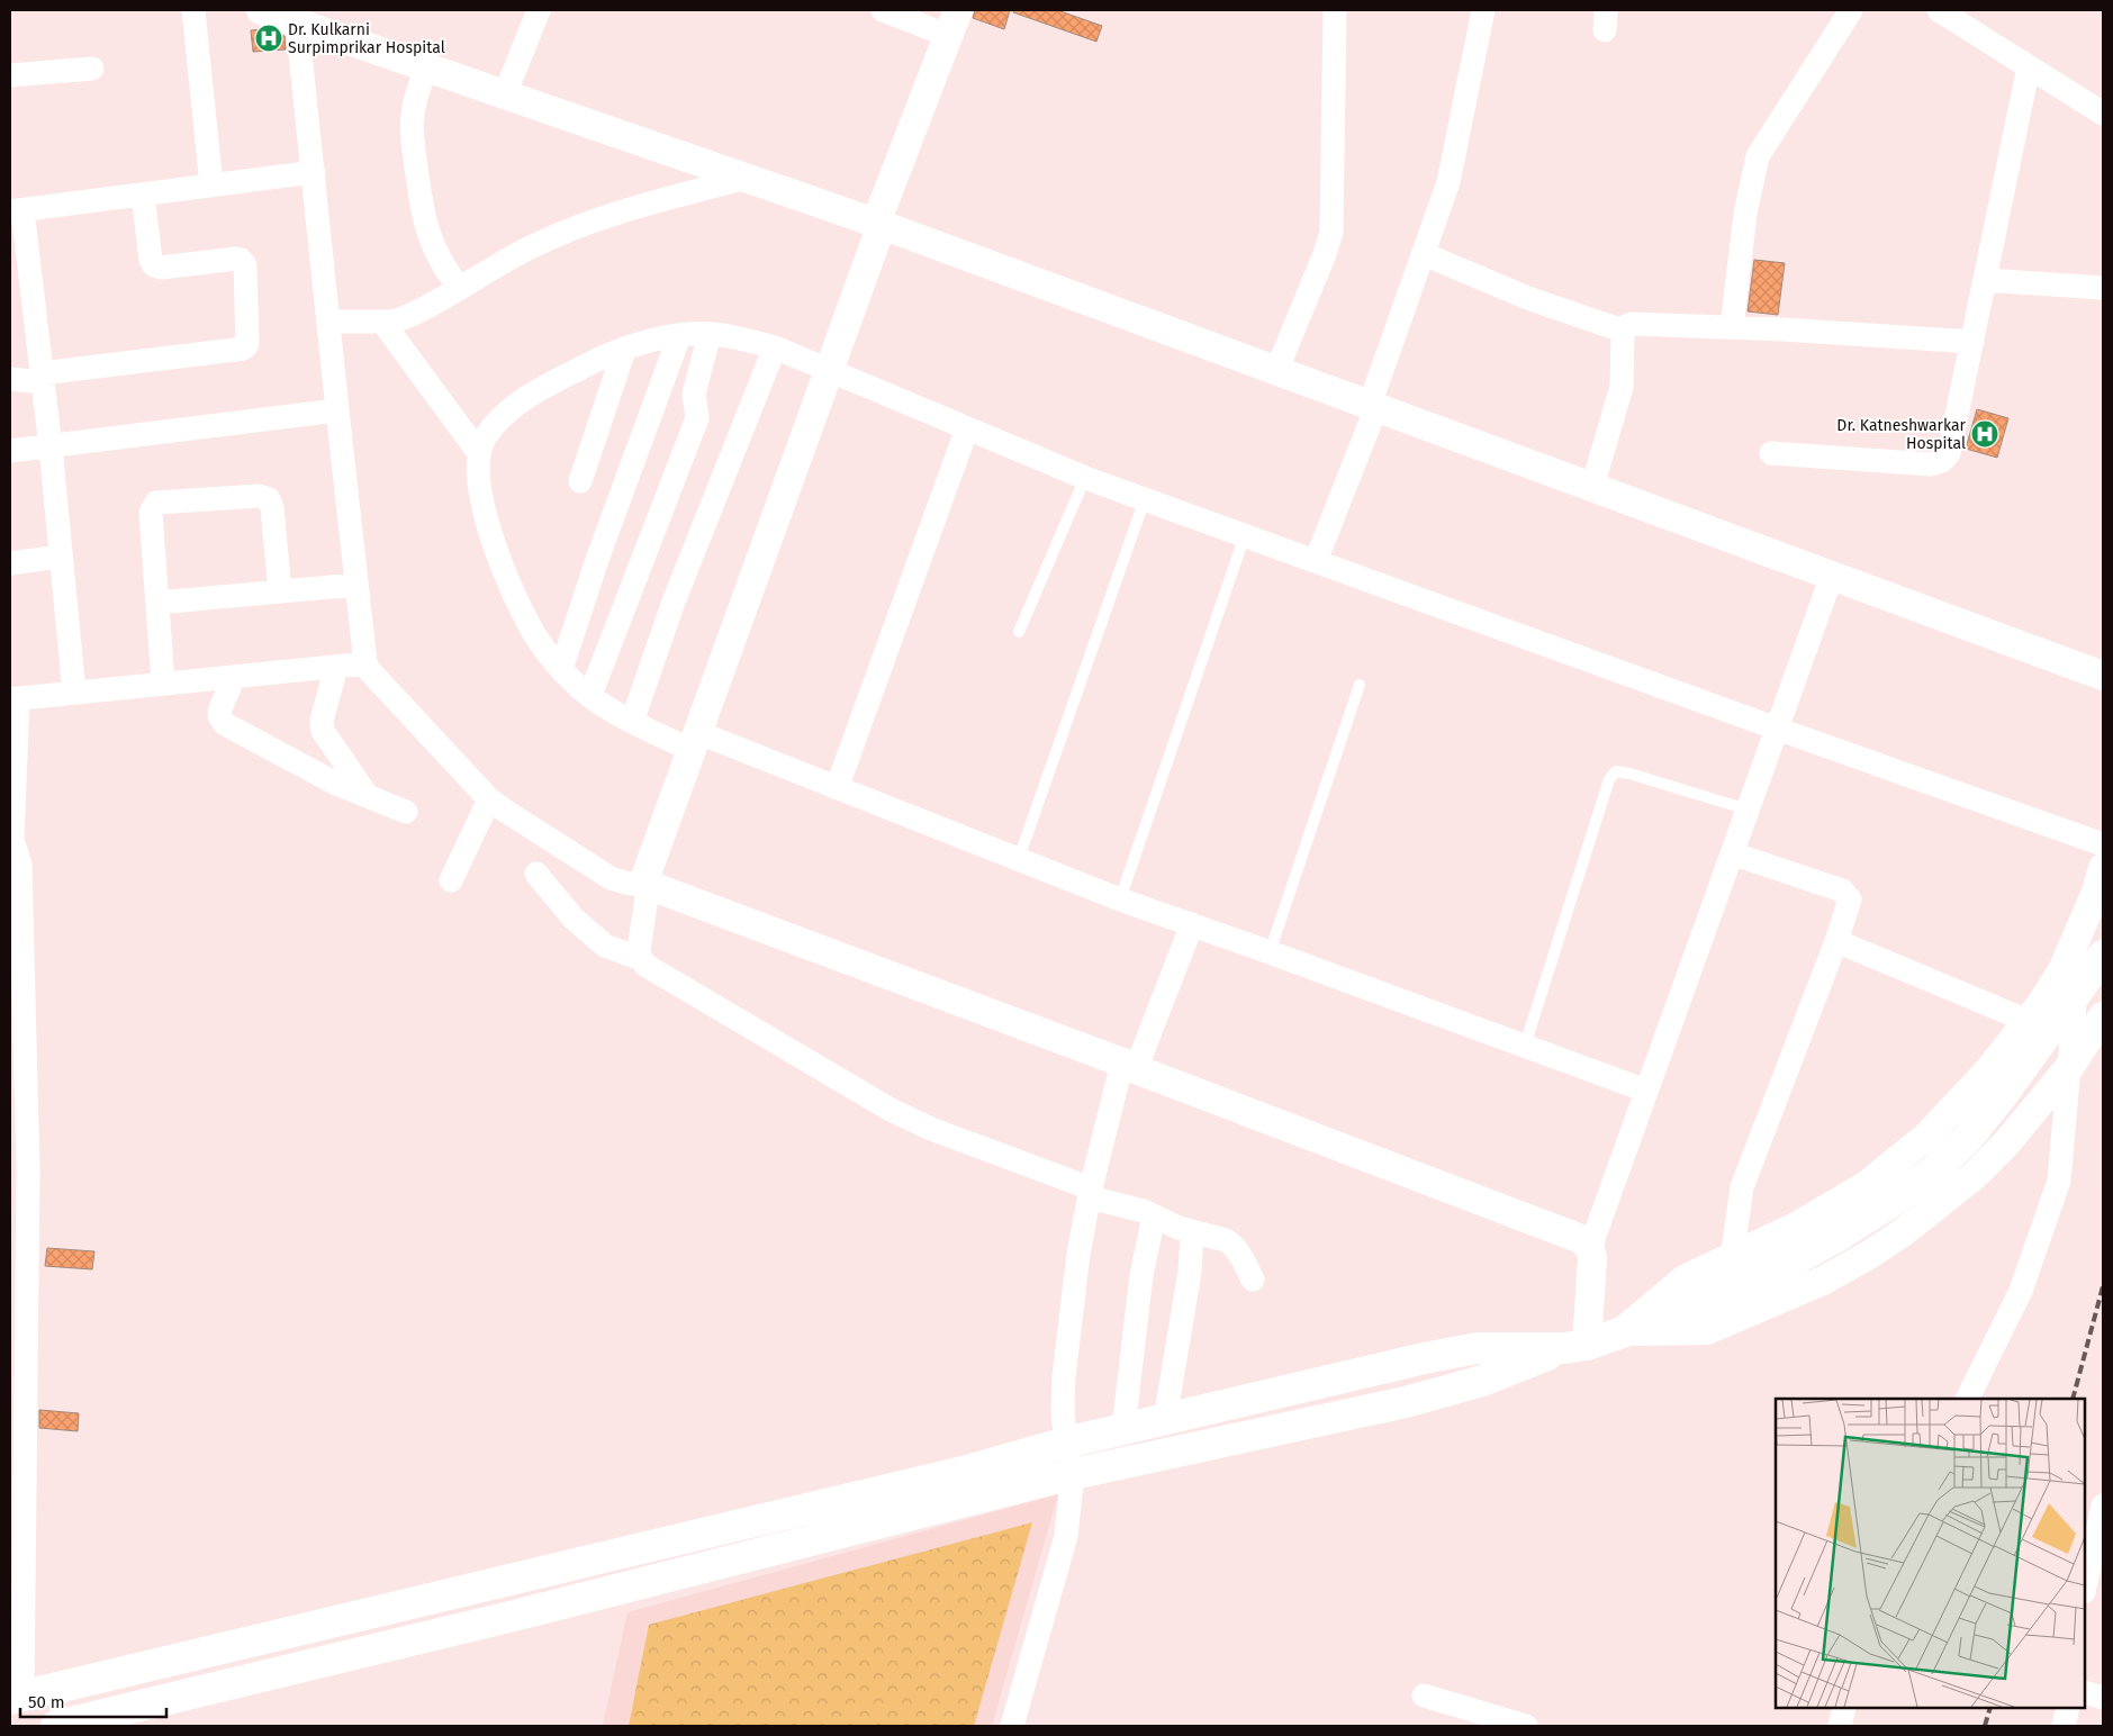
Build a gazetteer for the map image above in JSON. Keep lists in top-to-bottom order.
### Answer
{
  "places": {
    "hospital": ["Dr. Kulkarni Surpimprikar Hospital", "Dr. Katneshwarkar Hospital"]
  },
  "scale_bar": "50 m"
}
